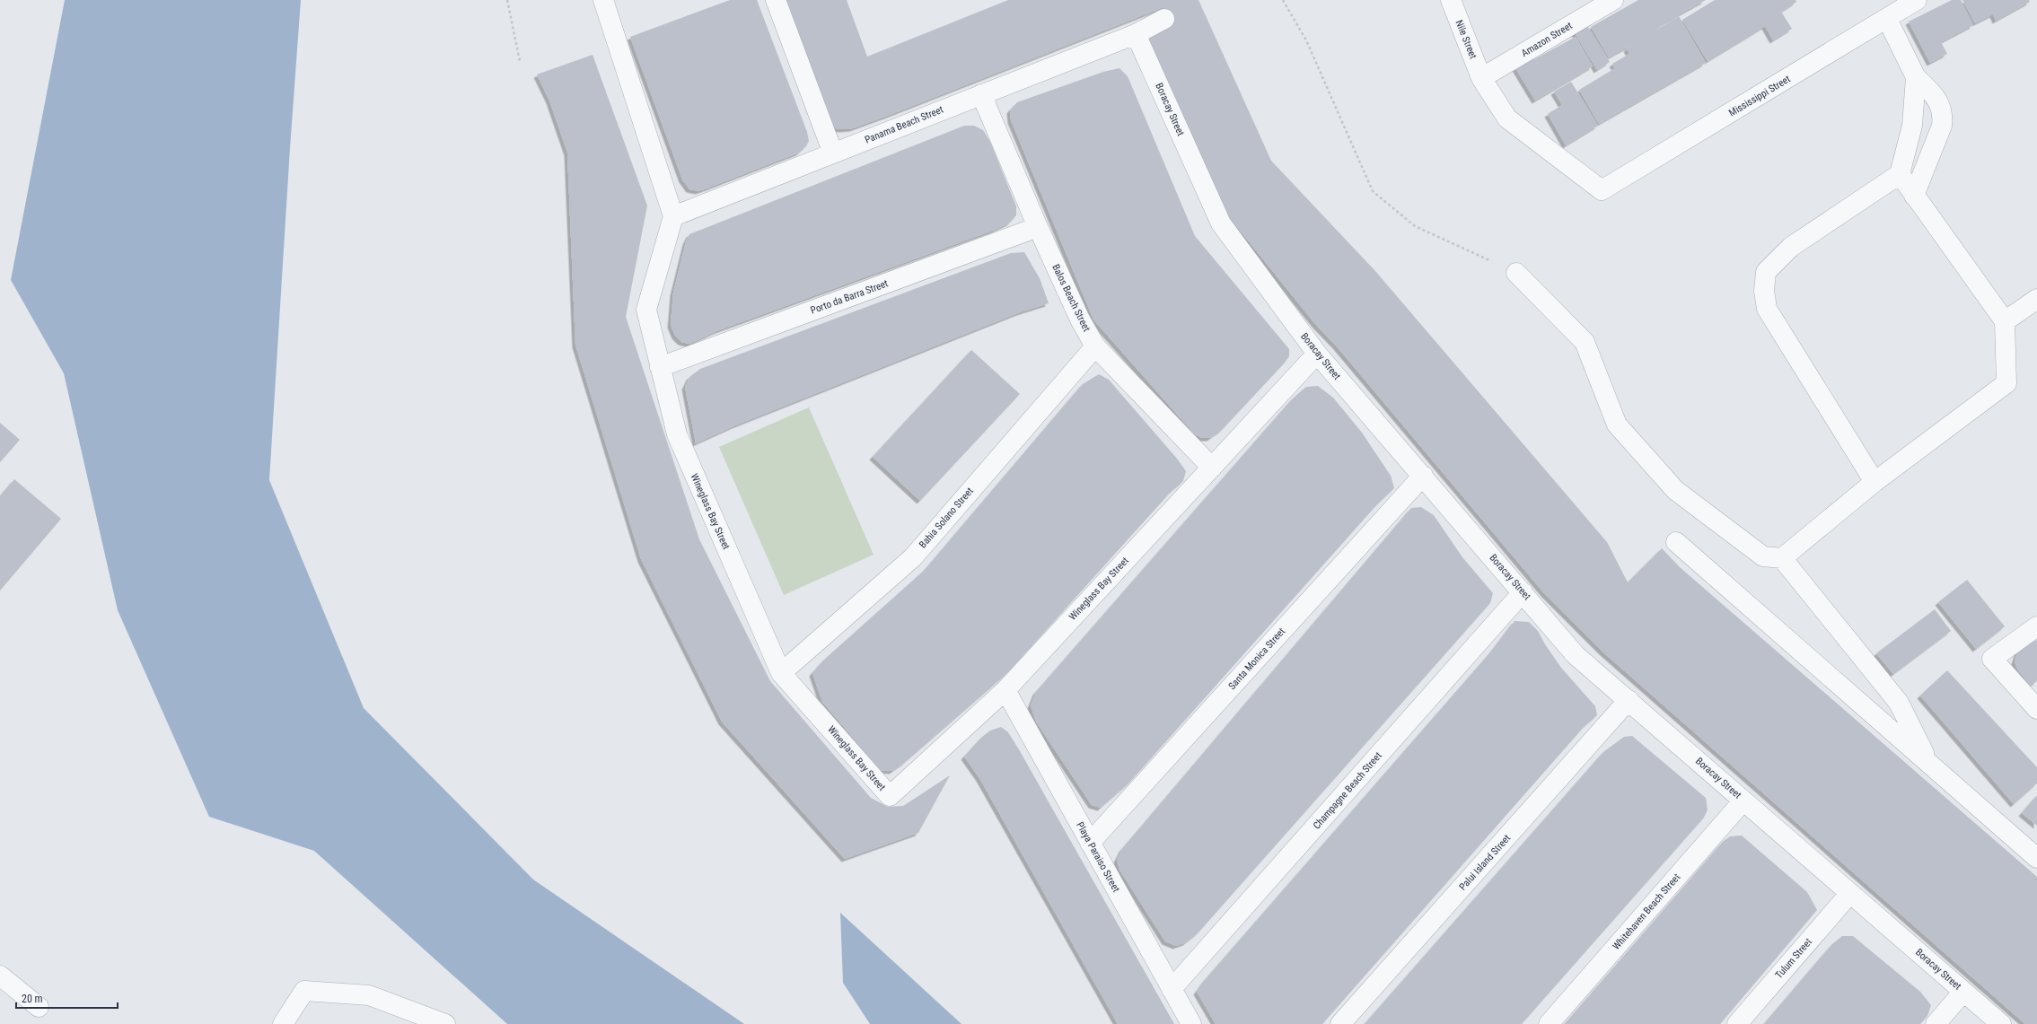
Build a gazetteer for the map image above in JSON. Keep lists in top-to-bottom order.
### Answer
{
  "streets": {
    "street": [
      "Nile Street",
      "Amazon Street",
      "Mississippi Street",
      "Boracay Street",
      "Panama Beach Street",
      "Porto da Barra Street",
      "Balos Beach Street",
      "Wineglass Bay Street",
      "Bahia Solano Street",
      "Santa Monica Street",
      "Champagne Beach Street",
      "Playa Paraiso Street",
      "Palui Island Street",
      "Whitehaven Beach Street",
      "Tulum Street"
    ]
  },
  "crossings": [
    ["Nile Street", "Amazon Street"],
    ["Nile Street", "Mississippi Street"],
    ["Boracay Street", "Panama Beach Street"],
    ["Boracay Street", "Wineglass Bay Street"],
    ["Boracay Street", "Santa Monica Street"],
    ["Boracay Street", "Champagne Beach Street"],
    ["Boracay Street", "Palui Island Street"],
    ["Boracay Street", "Whitehaven Beach Street"],
    ["Boracay Street", "Tulum Street"],
    ["Panama Beach Street", "Balos Beach Street"],
    ["Panama Beach Street", "Wineglass Bay Street"],
    ["Porto da Barra Street", "Balos Beach Street"],
    ["Porto da Barra Street", "Wineglass Bay Street"],
    ["Balos Beach Street", "Wineglass Bay Street"],
    ["Balos Beach Street", "Bahia Solano Street"],
    ["Wineglass Bay Street", "Bahia Solano Street"],
    ["Wineglass Bay Street", "Playa Paraiso Street"],
    ["Santa Monica Street", "Playa Paraiso Street"],
    ["Champagne Beach Street", "Playa Paraiso Street"]
  ],
  "scale_bar": "20 m"
}
